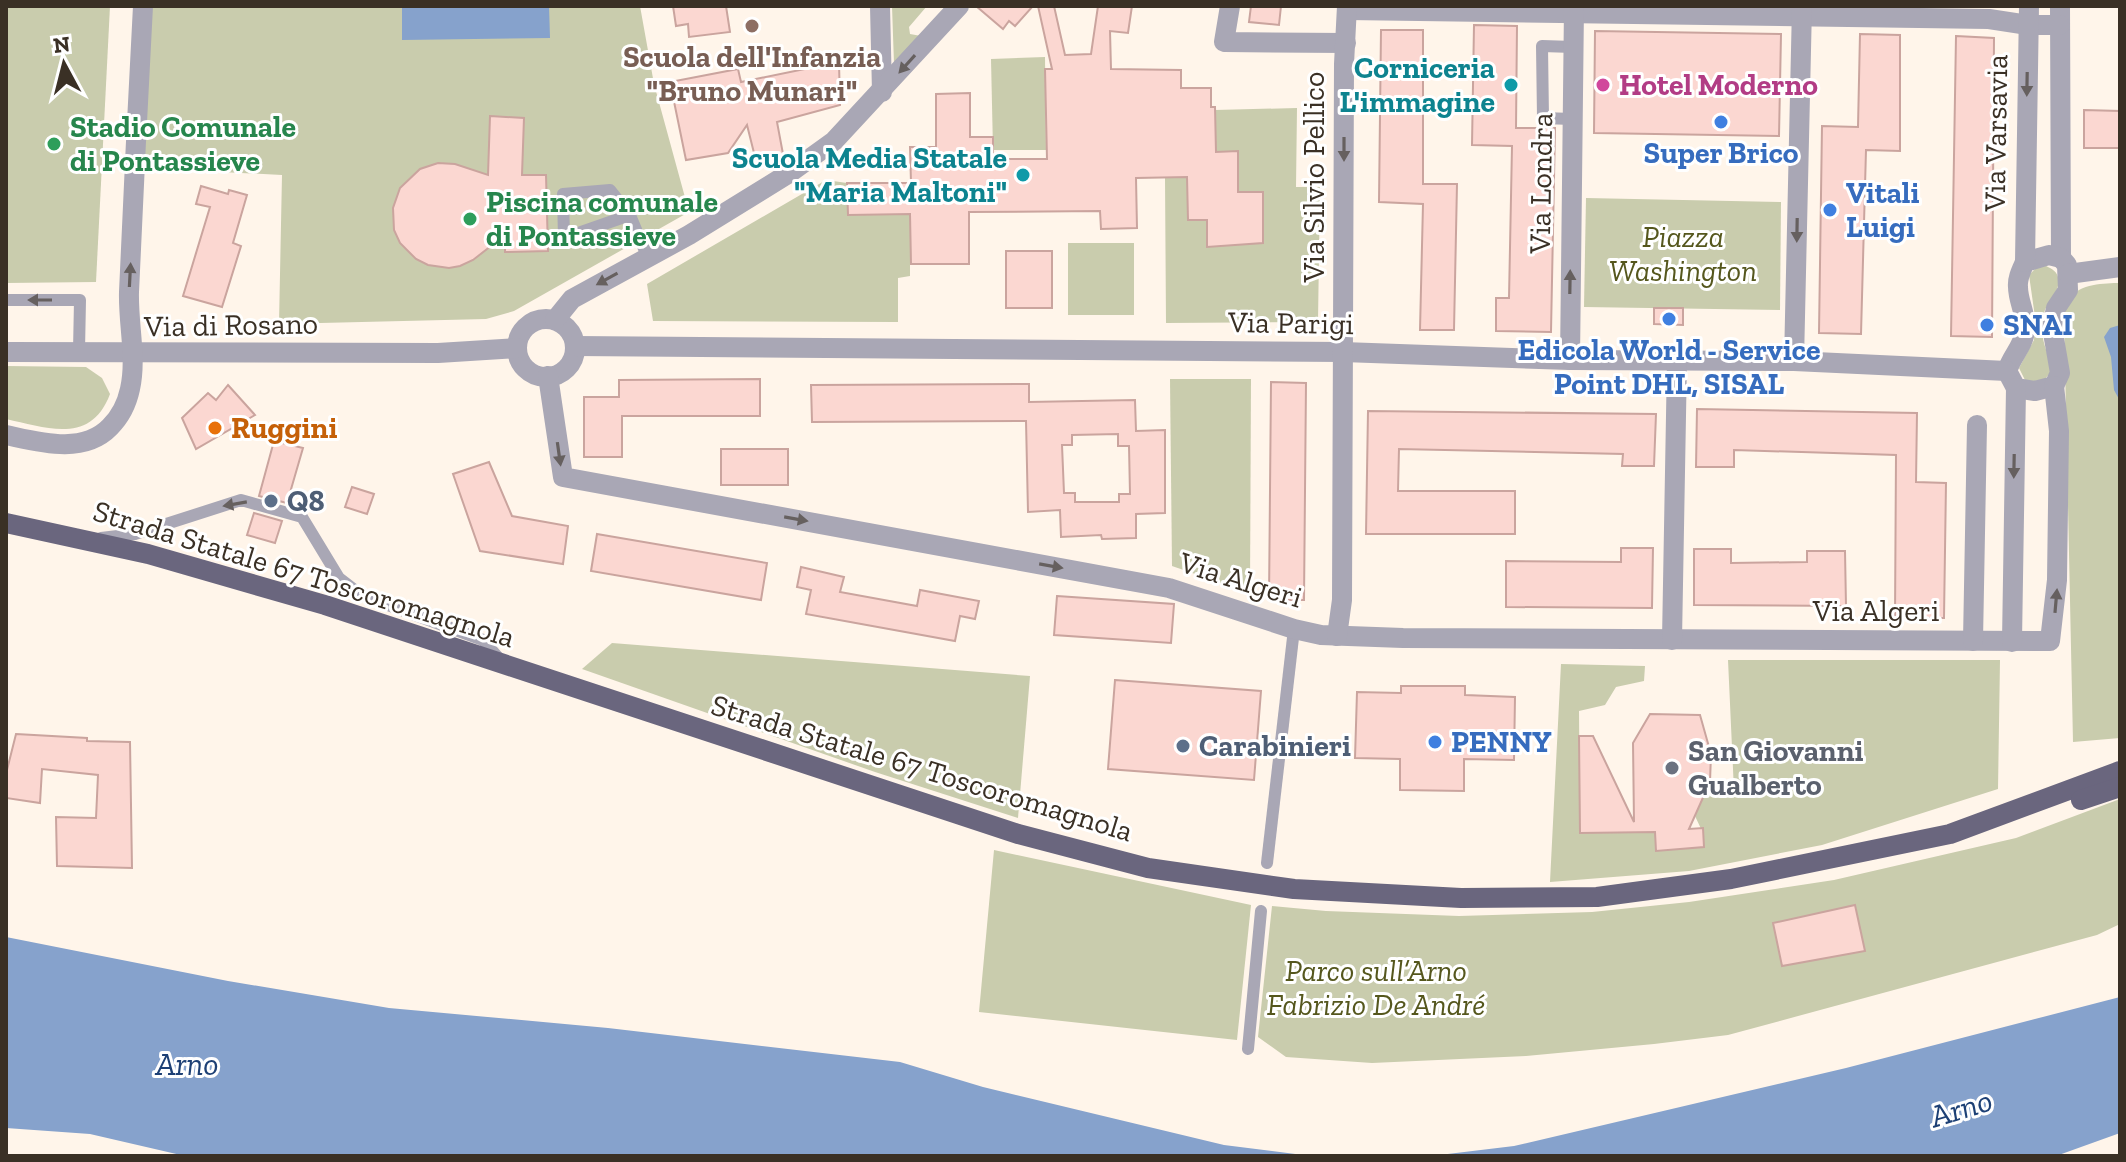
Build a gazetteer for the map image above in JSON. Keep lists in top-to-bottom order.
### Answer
{
  "streets": {
    "main road": ["Strada Statale 67 Toscoromagnola"],
    "street": [
      "Via Varsavia",
      "Via Silvio Pellico",
      "Via Londra",
      "Via Parigi",
      "Via di Rosano",
      "Via Algeri"
    ]
  },
  "crossings": [
    ["Via Varsavia", "Via Parigi"],
    ["Via Varsavia", "Via Algeri"],
    ["Via Silvio Pellico", "Via Parigi"],
    ["Via Silvio Pellico", "Via Algeri"],
    ["Via Londra", "Via Parigi"],
    ["Via Parigi", "Via di Rosano"],
    ["Via Parigi", "Via Algeri"],
    ["Via di Rosano", "Via Algeri"]
  ],
  "one_way": ["Via Silvio Pellico", "Via Londra"],
  "water": ["Arno"],
  "parks": ["Piazza Washington", "Parco sull’Arno Fabrizio De André"],
  "places": [
    "Scuola dell'Infanzia \"Bruno Munari\"",
    "Corniceria L'immagine",
    "Hotel Moderno",
    "Super Brico",
    "Stadio Comunale di Pontassieve",
    "Scuola Media Statale \"Maria Maltoni\"",
    "Vitali Luigi",
    "Piscina comunale di Pontassieve",
    "Edicola World - Service Point DHL, SISAL",
    "SNAI",
    "Ruggini",
    "Q8",
    "PENNY",
    "Carabinieri",
    "San Giovanni Gualberto"
  ],
  "north": "top"
}
